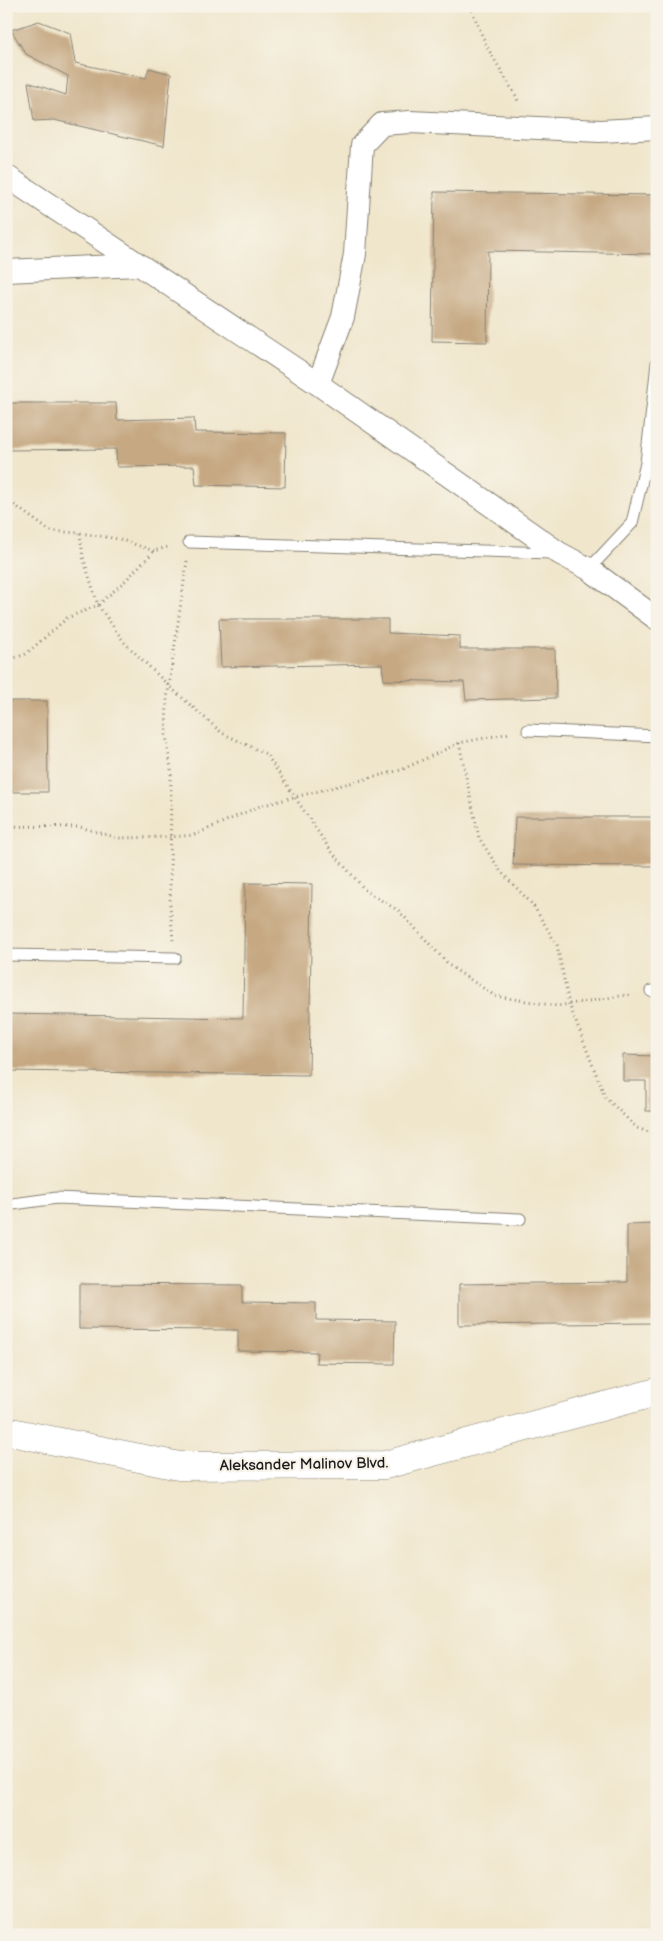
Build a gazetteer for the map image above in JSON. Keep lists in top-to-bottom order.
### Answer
{
  "streets": {
    "street": ["Aleksander Malinov Blvd."]
  }
}
